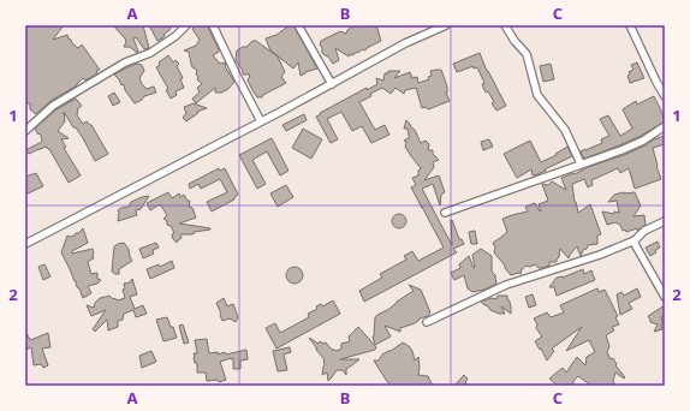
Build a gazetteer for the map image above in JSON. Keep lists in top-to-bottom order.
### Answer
{
  "grid": {
    "columns": ["A", "B", "C"],
    "rows": ["1", "2"]
  }
}
